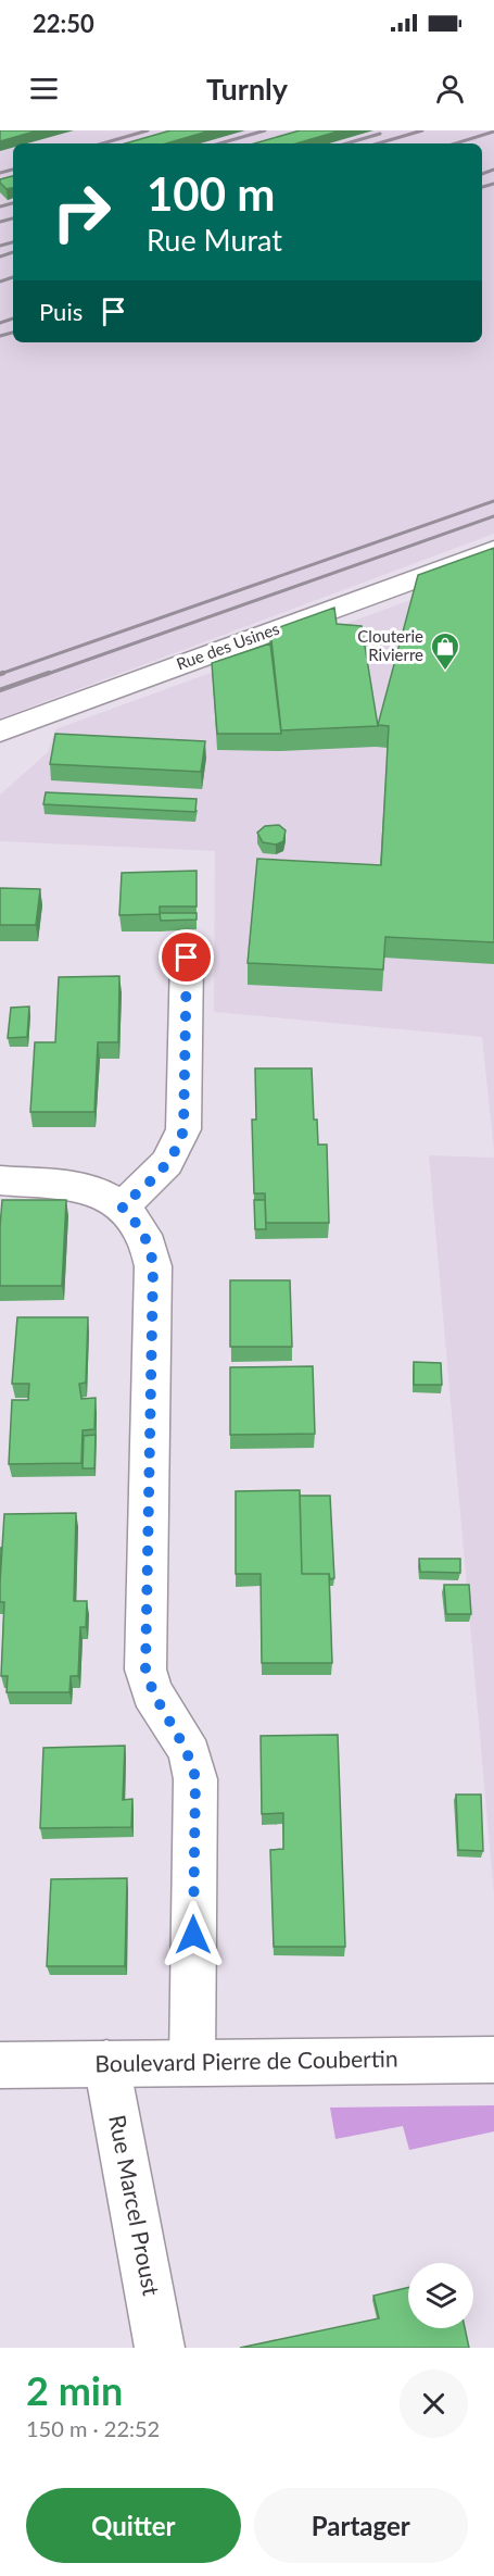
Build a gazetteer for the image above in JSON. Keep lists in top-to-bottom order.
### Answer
{
  "streets": {
    "street": ["Rue des Usines", "Boulevard Pierre de Coubertin", "Rue Marcel Proust"]
  },
  "crossings": [
    ["Boulevard Pierre de Coubertin", "Rue Marcel Proust"]
  ],
  "places": {
    "shop": ["Clouterie Rivierre"]
  },
  "page": {
    "status": "22:50",
    "header": "Turnly",
    "turn": ["100 m", "Rue Murat"],
    "then": "Puis",
    "heading": ["2 min", "150 m · 22:52"],
    "buttons": ["Quitter", "Partager"]
  }
}
